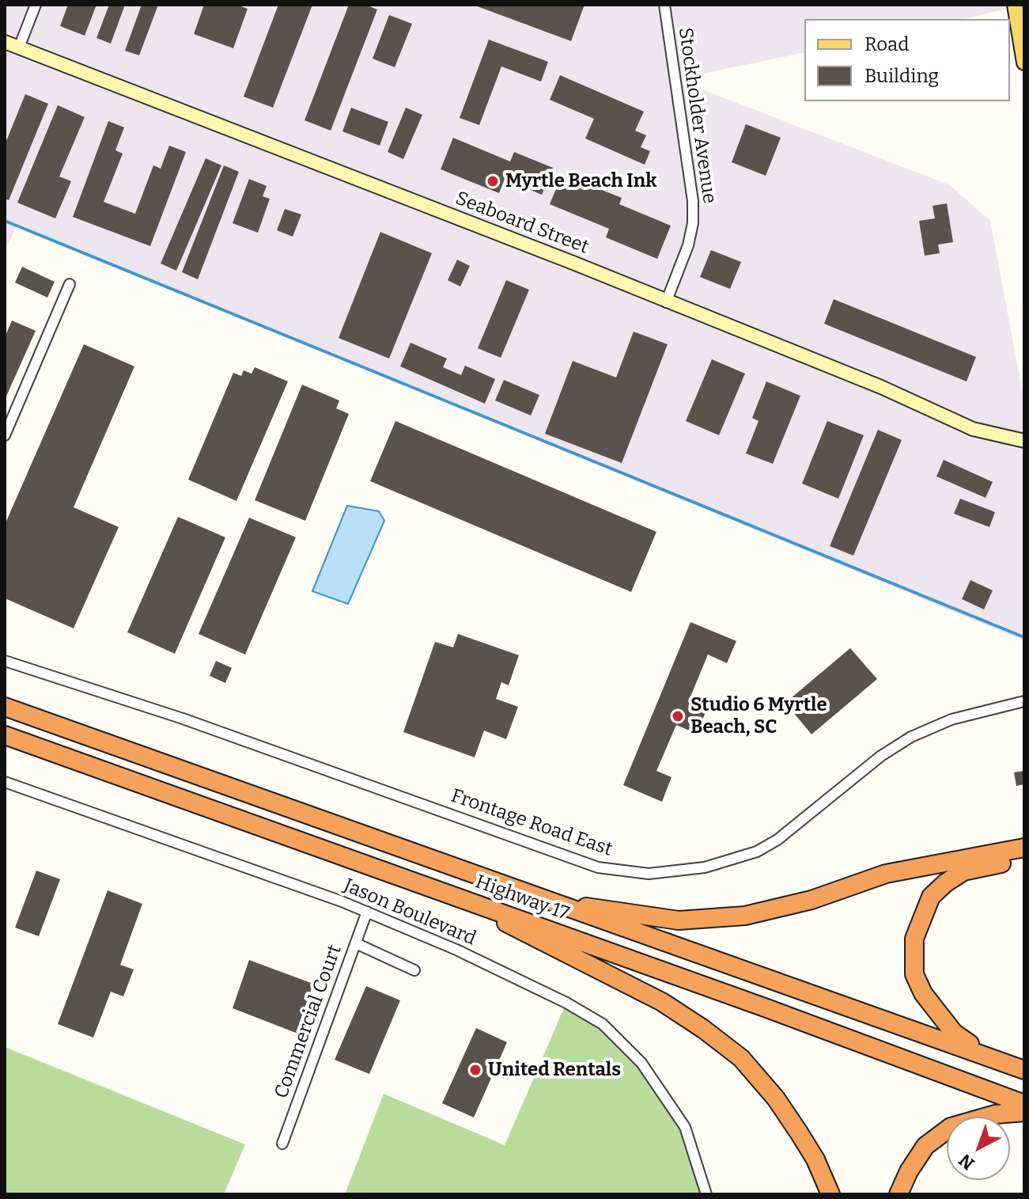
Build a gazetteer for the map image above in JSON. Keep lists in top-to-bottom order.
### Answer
{
  "streets": {
    "highway": ["Highway 17"],
    "street": [
      "Stockholder Avenue",
      "Seaboard Street",
      "Frontage Road East",
      "Jason Boulevard",
      "Commercial Court"
    ]
  },
  "crossings": [
    ["Stockholder Avenue", "Seaboard Street"],
    ["Jason Boulevard", "Commercial Court"]
  ],
  "places": ["Myrtle Beach Ink", "Studio 6 Myrtle Beach, SC", "United Rentals"],
  "legend": ["Road", "Building"],
  "north": "bottom left"
}
